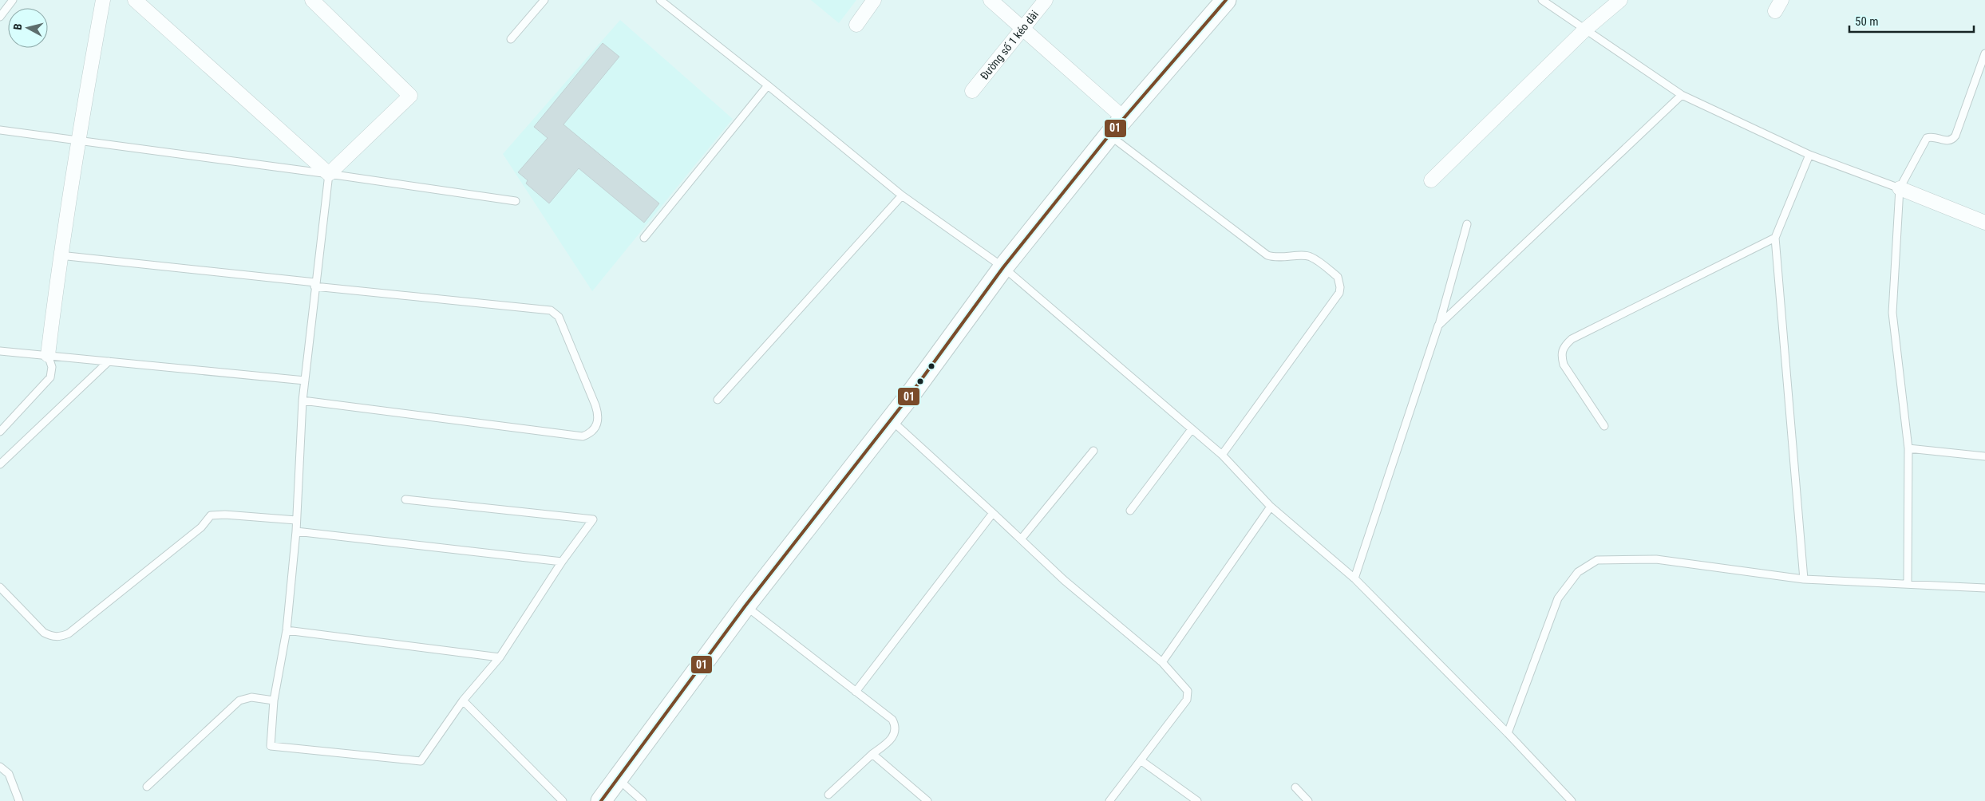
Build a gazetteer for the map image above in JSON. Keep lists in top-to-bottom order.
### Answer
{
  "streets": {
    "street": ["Đường số 1 kéo dài"]
  },
  "lines": ["transit line 01"],
  "scale_bar": "50 m",
  "north": "left"
}
